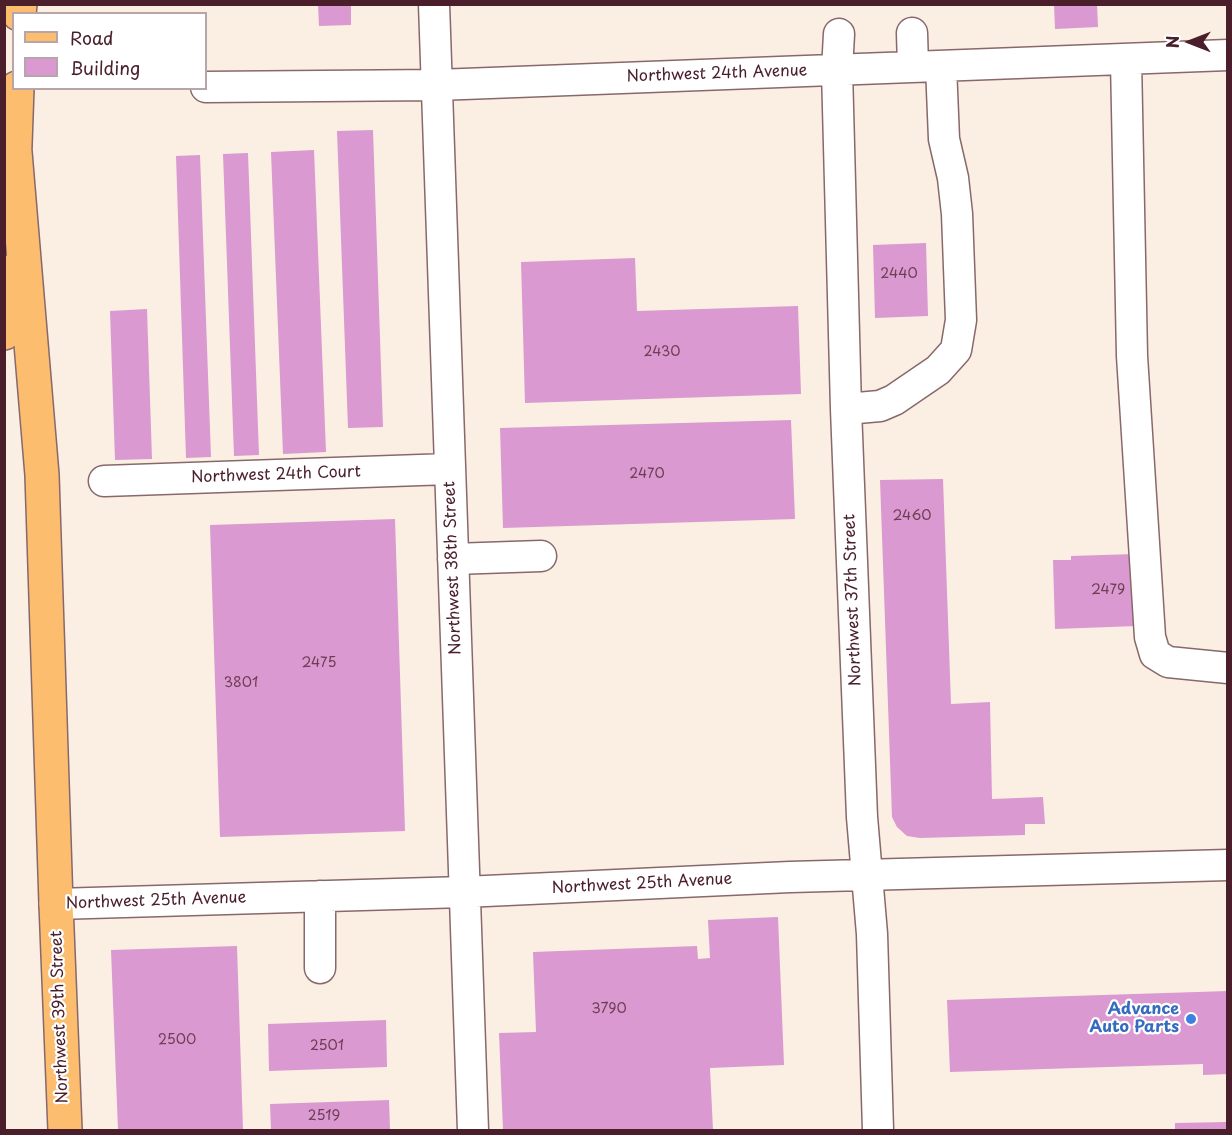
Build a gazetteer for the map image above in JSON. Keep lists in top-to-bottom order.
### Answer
{
  "streets": {
    "main road": ["Northwest 39th Street"],
    "street": [
      "Northwest 24th Avenue",
      "Northwest 24th Court",
      "Northwest 38th Street",
      "Northwest 37th Street",
      "Northwest 25th Avenue"
    ]
  },
  "crossings": [
    ["Northwest 24th Avenue", "Northwest 38th Street"],
    ["Northwest 24th Avenue", "Northwest 37th Street"],
    ["Northwest 24th Court", "Northwest 38th Street"],
    ["Northwest 38th Street", "Northwest 25th Avenue"],
    ["Northwest 37th Street", "Northwest 25th Avenue"],
    ["Northwest 25th Avenue", "Northwest 39th Street"]
  ],
  "places": ["Advance Auto Parts"],
  "house_numbers": [
    "2440",
    "2430",
    "2470",
    "2460",
    "2479",
    "2475",
    "3801",
    "3790",
    "2500",
    "2501",
    "2519"
  ],
  "legend": ["Road", "Building"],
  "north": "left"
}
